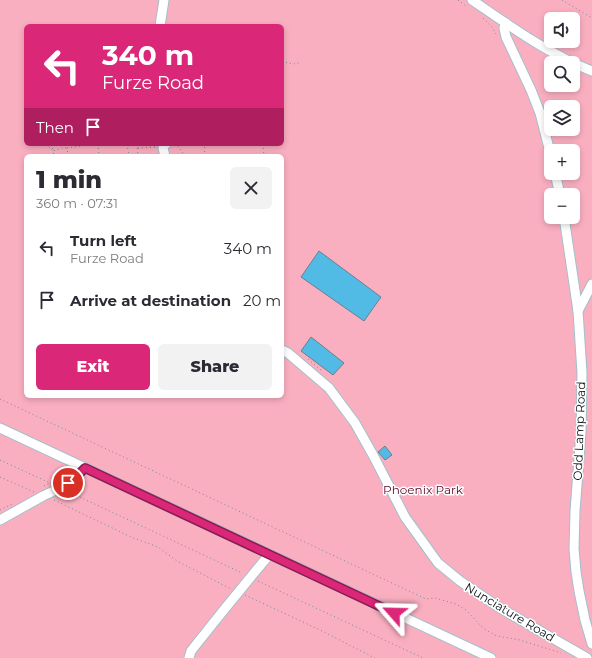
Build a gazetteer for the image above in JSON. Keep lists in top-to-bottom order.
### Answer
{
  "streets": {
    "street": ["Odd Lamp Road", "Nunciature Road"]
  },
  "parks": ["Phoenix Park"],
  "page": {
    "map_buttons": ["+", "−"],
    "turn": ["340 m", "Furze Road"],
    "then": "Then",
    "heading": ["1 min", "360 m · 07:31"],
    "list": [
      {
        "name": "Turn left",
        "note": "Furze Road",
        "value": "340 m"
      },
      {
        "name": "Arrive at destination",
        "value": "20 m"
      }
    ],
    "buttons": ["Exit", "Share"]
  }
}
